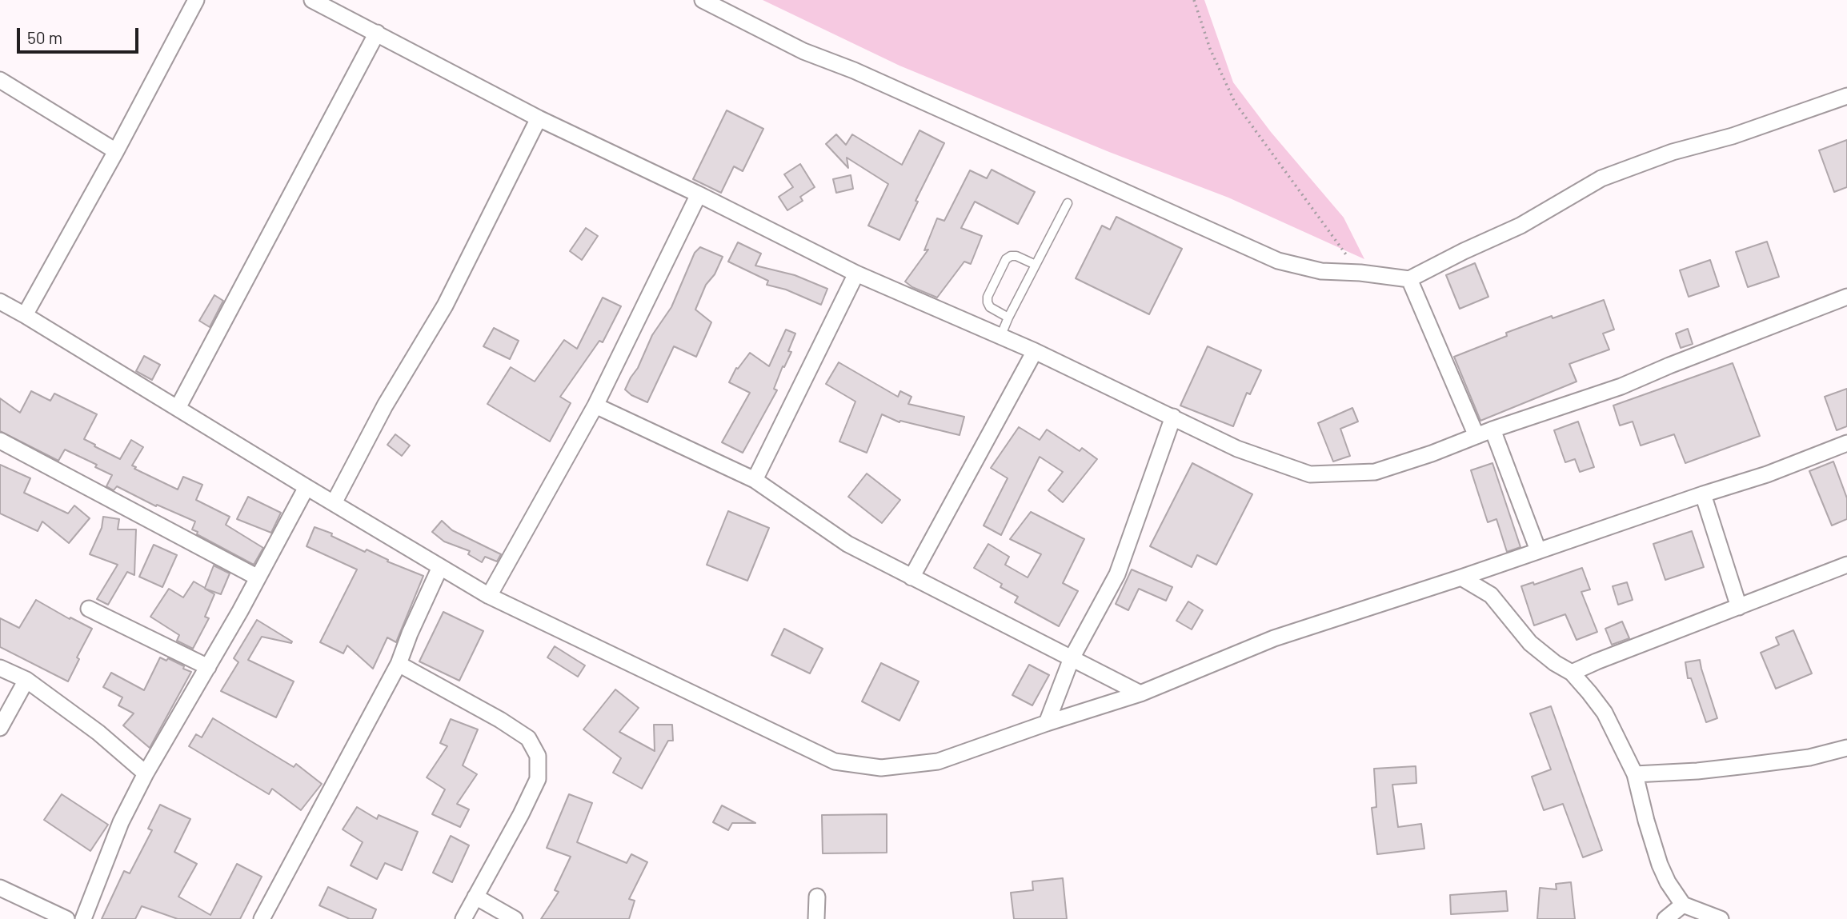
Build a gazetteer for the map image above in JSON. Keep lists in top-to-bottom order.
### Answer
{
  "scale_bar": "50 m"
}
